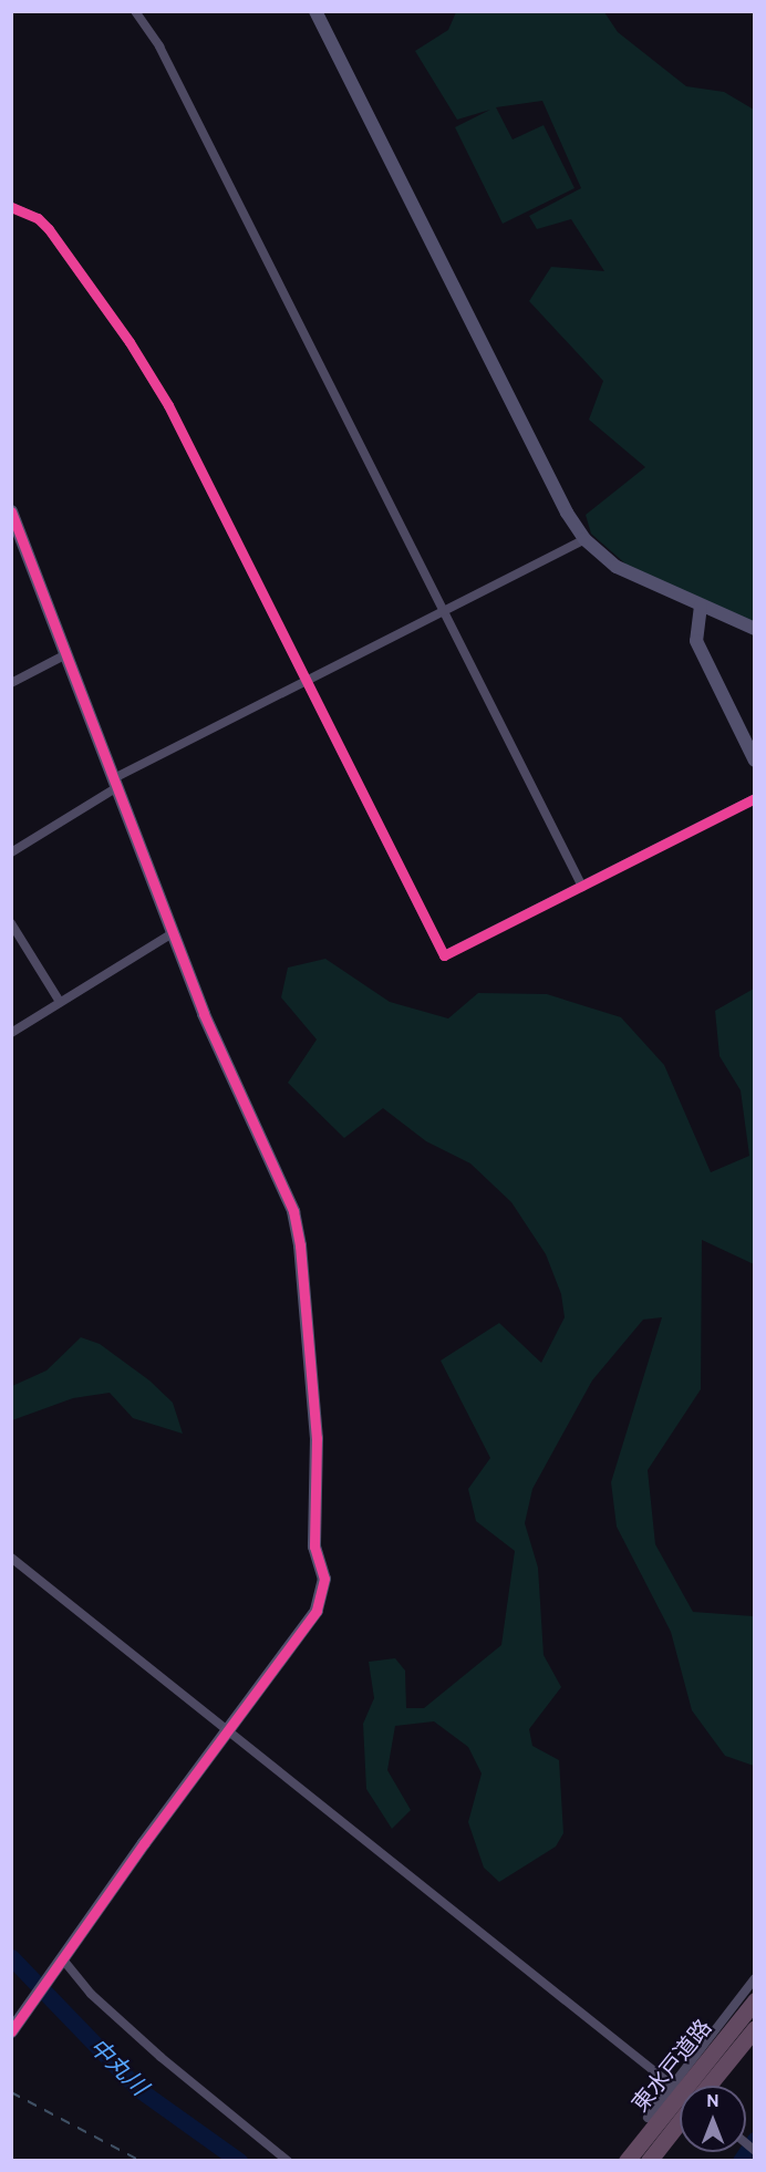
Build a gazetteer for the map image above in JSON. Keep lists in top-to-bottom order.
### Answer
{
  "streets": {
    "highway": ["東水戸道路"]
  },
  "water": ["中丸川"],
  "north": "top"
}
